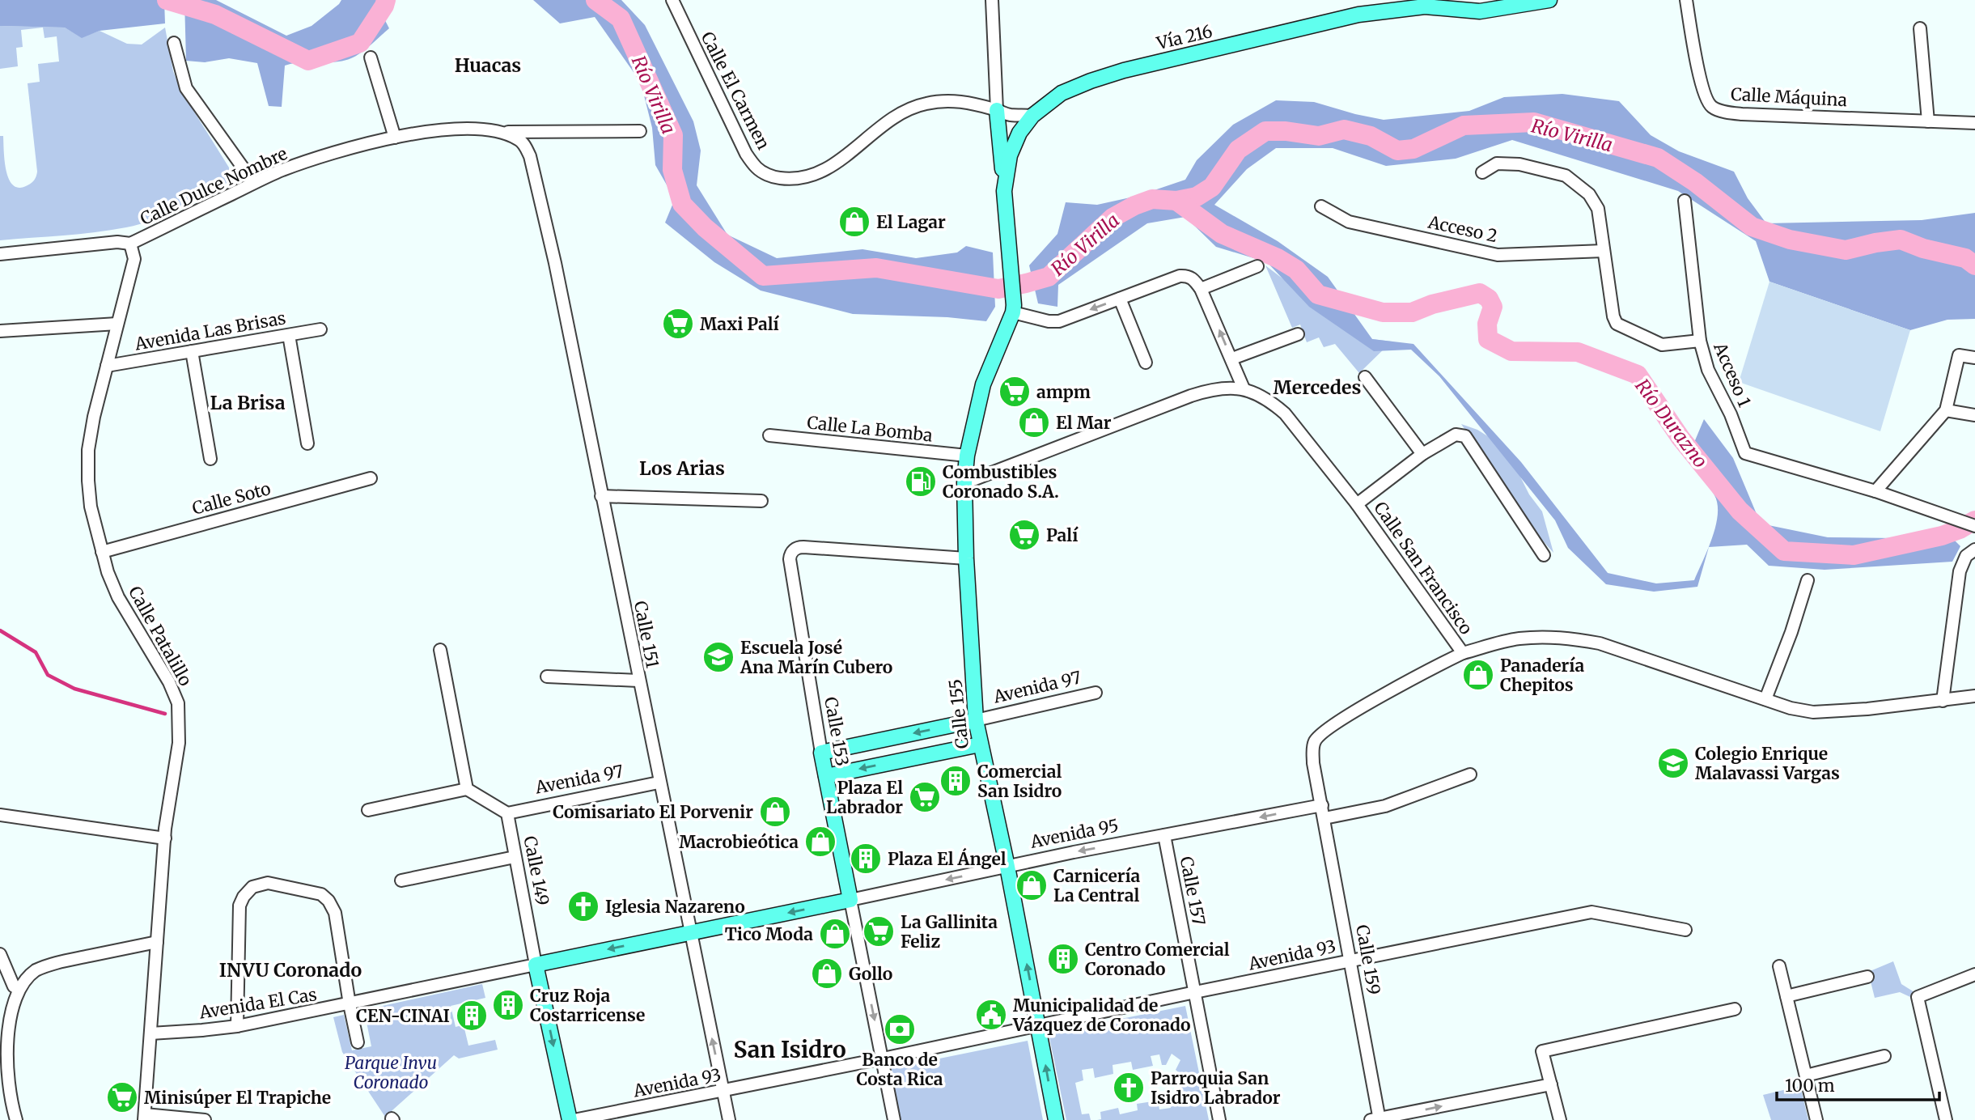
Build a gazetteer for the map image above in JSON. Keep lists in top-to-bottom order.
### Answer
{
  "streets": {
    "main road": [
      "Vía 216",
      "Avenida 97",
      "Calle 155",
      "Calle 153",
      "Avenida 95",
      "Calle 149"
    ],
    "street": [
      "Calle El Carmen",
      "Calle Máquina",
      "Calle Dulce Nombre",
      "Acceso 2",
      "Avenida Las Brisas",
      "Acceso 1",
      "Calle La Bomba",
      "Calle Soto",
      "Calle San Francisco",
      "Calle 151",
      "Calle Patalillo",
      "Calle 157",
      "Avenida 93",
      "Calle 159",
      "Avenida El Cas"
    ]
  },
  "crossings": [
    ["Vía 216", "Calle El Carmen"],
    ["Vía 216", "Calle 155"],
    ["Calle Dulce Nombre", "Calle 151"],
    ["Calle Dulce Nombre", "Calle Patalillo"],
    ["Acceso 2", "Acceso 1"],
    ["Avenida Las Brisas", "Calle Patalillo"],
    ["Calle La Bomba", "Calle 155"],
    ["Calle Soto", "Calle Patalillo"],
    ["Calle San Francisco", "Calle 155"],
    ["Calle 151", "Avenida 97"],
    ["Calle 151", "Avenida 95"],
    ["Calle 151", "Avenida 93"],
    ["Calle Patalillo", "Avenida El Cas"],
    ["Avenida 97", "Calle 155"],
    ["Avenida 97", "Calle 153"],
    ["Avenida 97", "Calle 149"],
    ["Calle 155", "Calle 153"],
    ["Calle 155", "Avenida 95"],
    ["Calle 155", "Avenida 93"],
    ["Calle 153", "Avenida 95"],
    ["Calle 153", "Avenida 93"],
    ["Avenida 95", "Calle 149"],
    ["Avenida 95", "Calle 157"],
    ["Avenida 95", "Calle 159"],
    ["Avenida 95", "Avenida El Cas"],
    ["Calle 149", "Avenida 93"],
    ["Calle 149", "Avenida El Cas"],
    ["Calle 157", "Avenida 93"],
    ["Avenida 93", "Calle 159"]
  ],
  "one_way": ["Avenida 95", "Calle 149"],
  "districts": [
    "Huacas",
    "Mercedes",
    "La Brisa",
    "Los Arias",
    "INVU Coronado",
    "San Isidro"
  ],
  "water": ["Río Virilla", "Río Durazno"],
  "parks": ["Parque Invu Coronado"],
  "places": {
    "shop": [
      "El Lagar",
      "El Mar",
      "Panadería Chepitos",
      "Comisariato El Porvenir",
      "Macrobieótica",
      "Carnicería La Central",
      "Tico Moda",
      "Gollo"
    ],
    "supermarket": [
      "Maxi Palí",
      "ampm",
      "Palí",
      "Plaza El Labrador",
      "La Gallinita Feliz",
      "Minisúper El Trapiche"
    ],
    "fuel station": ["Combustibles Coronado S.A."],
    "school or university": ["Escuela José Ana Marín Cubero", "Colegio Enrique Malavassi Vargas"],
    "building": [
      "Comercial San Isidro",
      "Plaza El Ángel",
      "Centro Comercial Coronado",
      "Cruz Roja Costarricense",
      "CEN-CINAI"
    ],
    "church": ["Iglesia Nazareno", "Parroquia San Isidro Labrador"],
    "public building": ["Municipalidad de Vázquez de Coronado"],
    "bank": ["Banco de Costa Rica"]
  },
  "scale_bar": "100 m"
}
